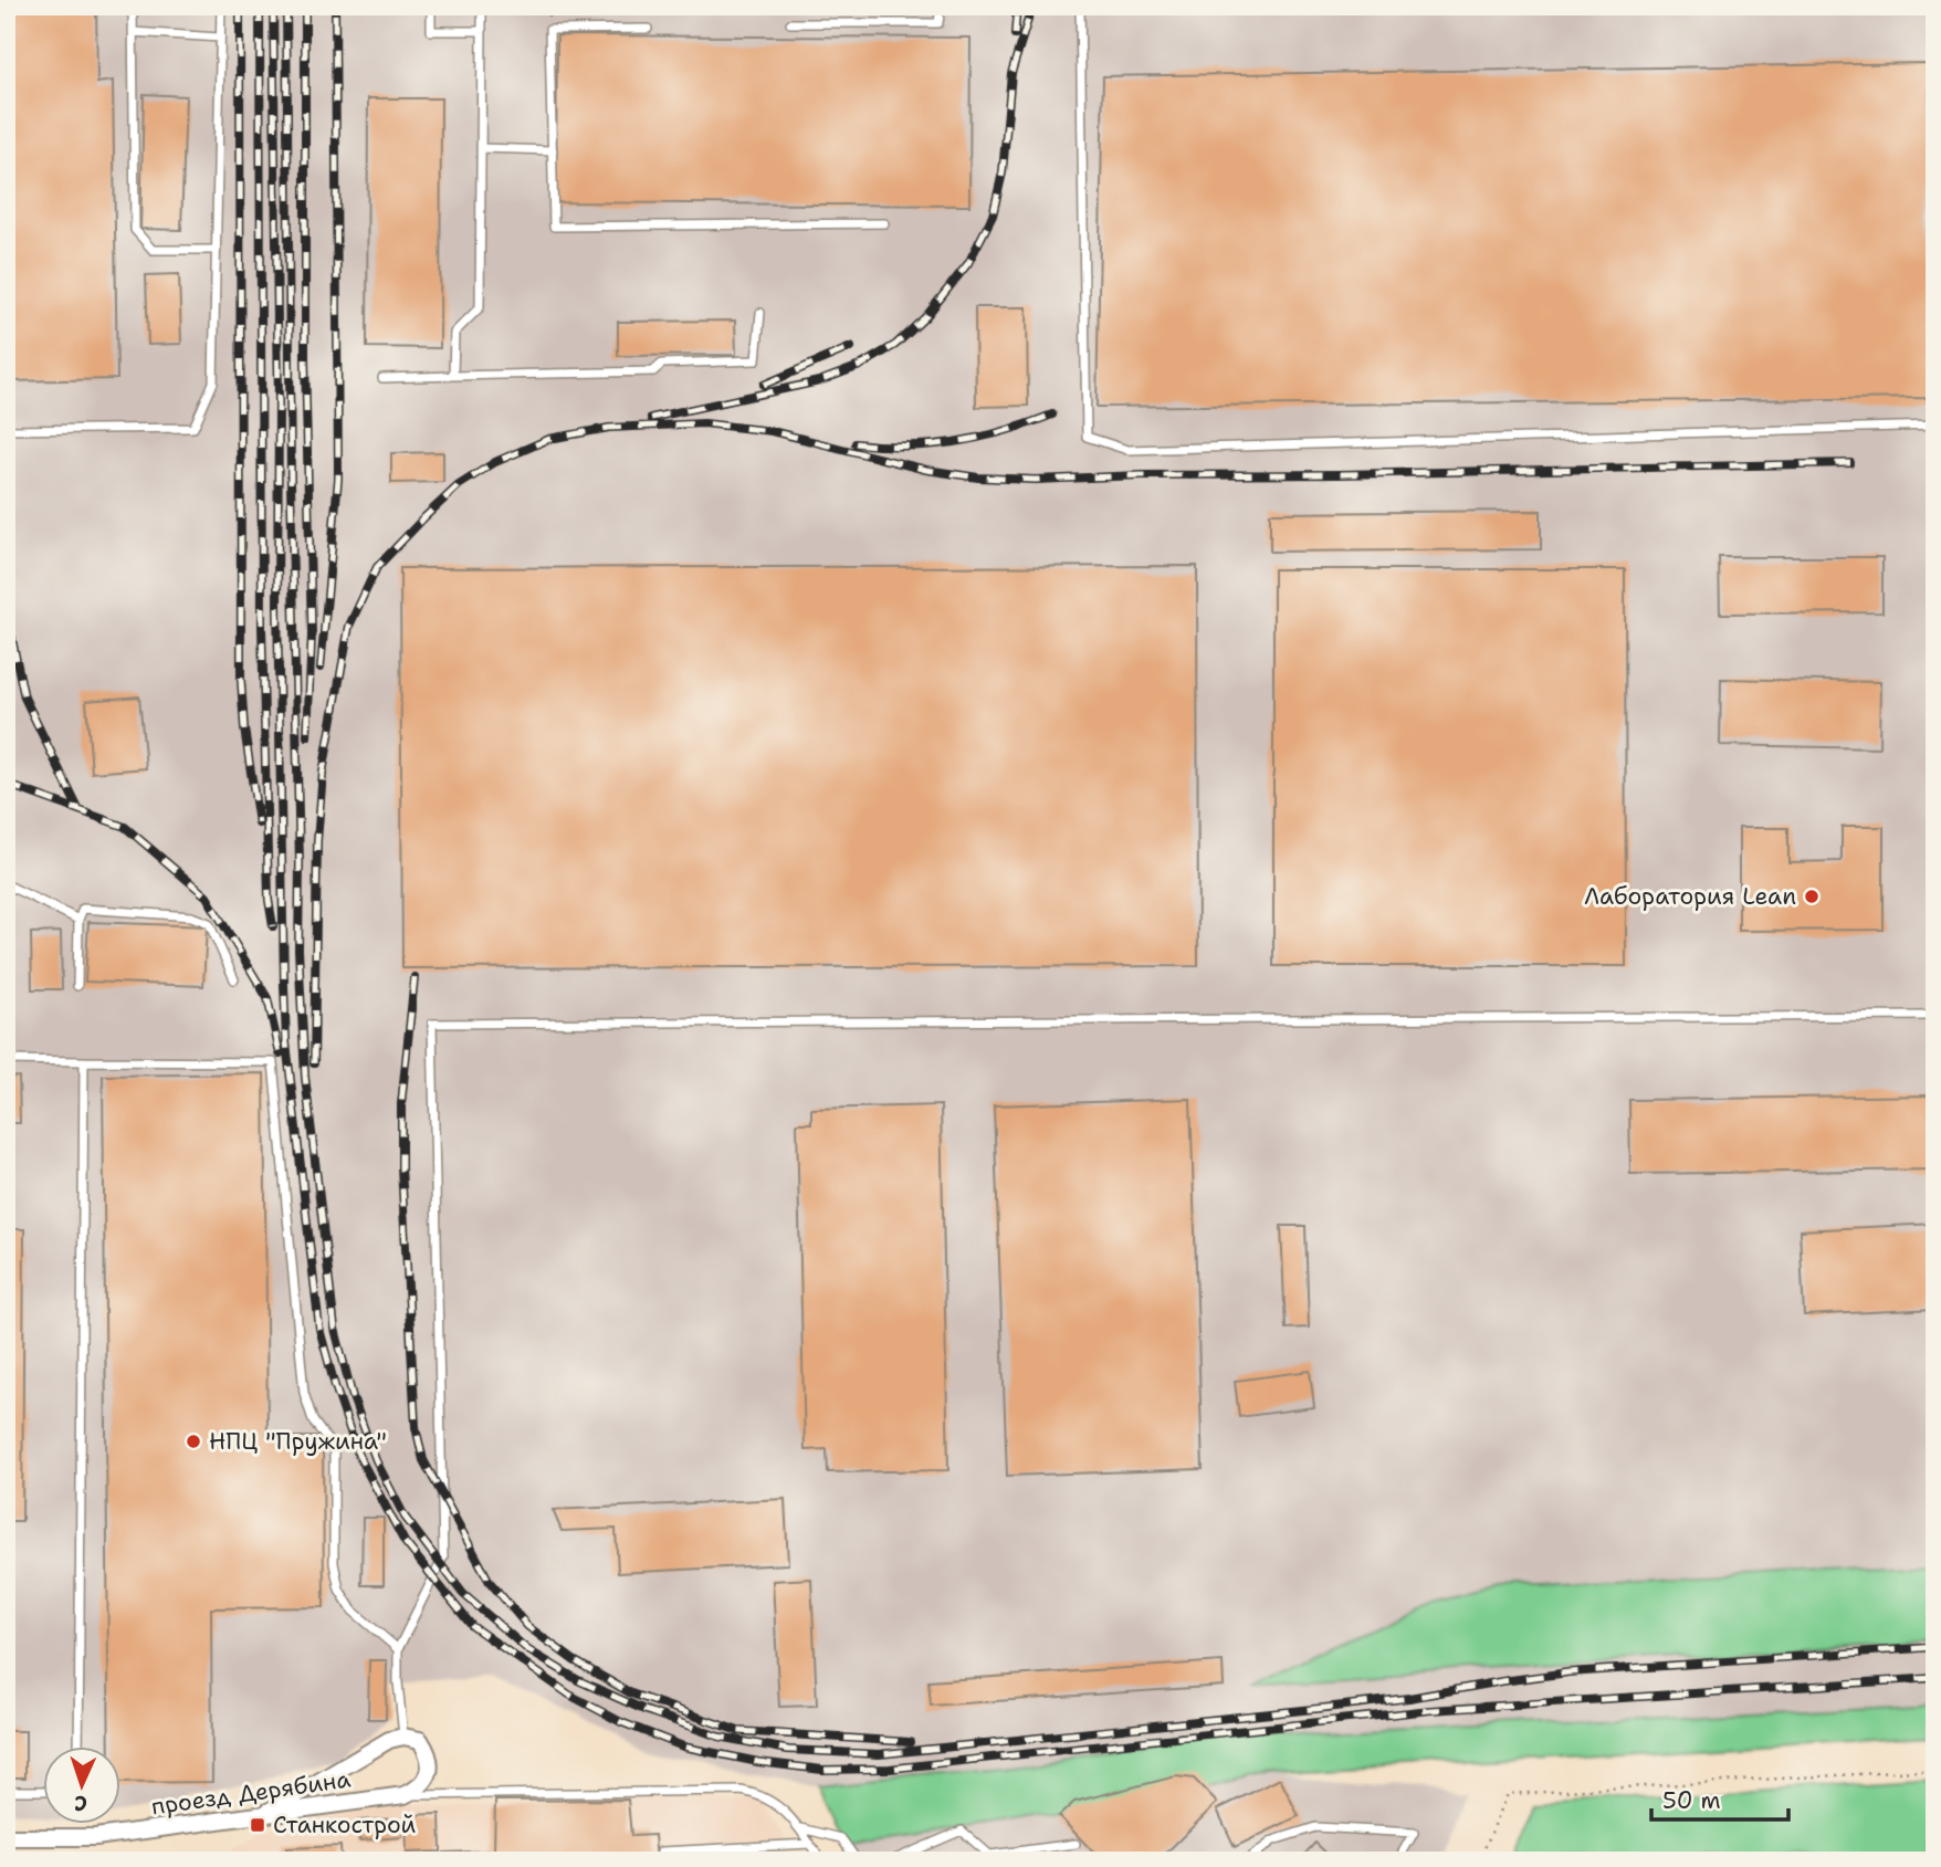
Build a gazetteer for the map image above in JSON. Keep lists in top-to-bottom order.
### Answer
{
  "streets": {
    "street": ["проезд Дерябина"]
  },
  "places": {
    "other": ["Лаборатория Lean", "НПЦ \"Пружина\""],
    "transit": ["Станкострой"]
  },
  "scale_bar": "50 m",
  "north": "bottom"
}
